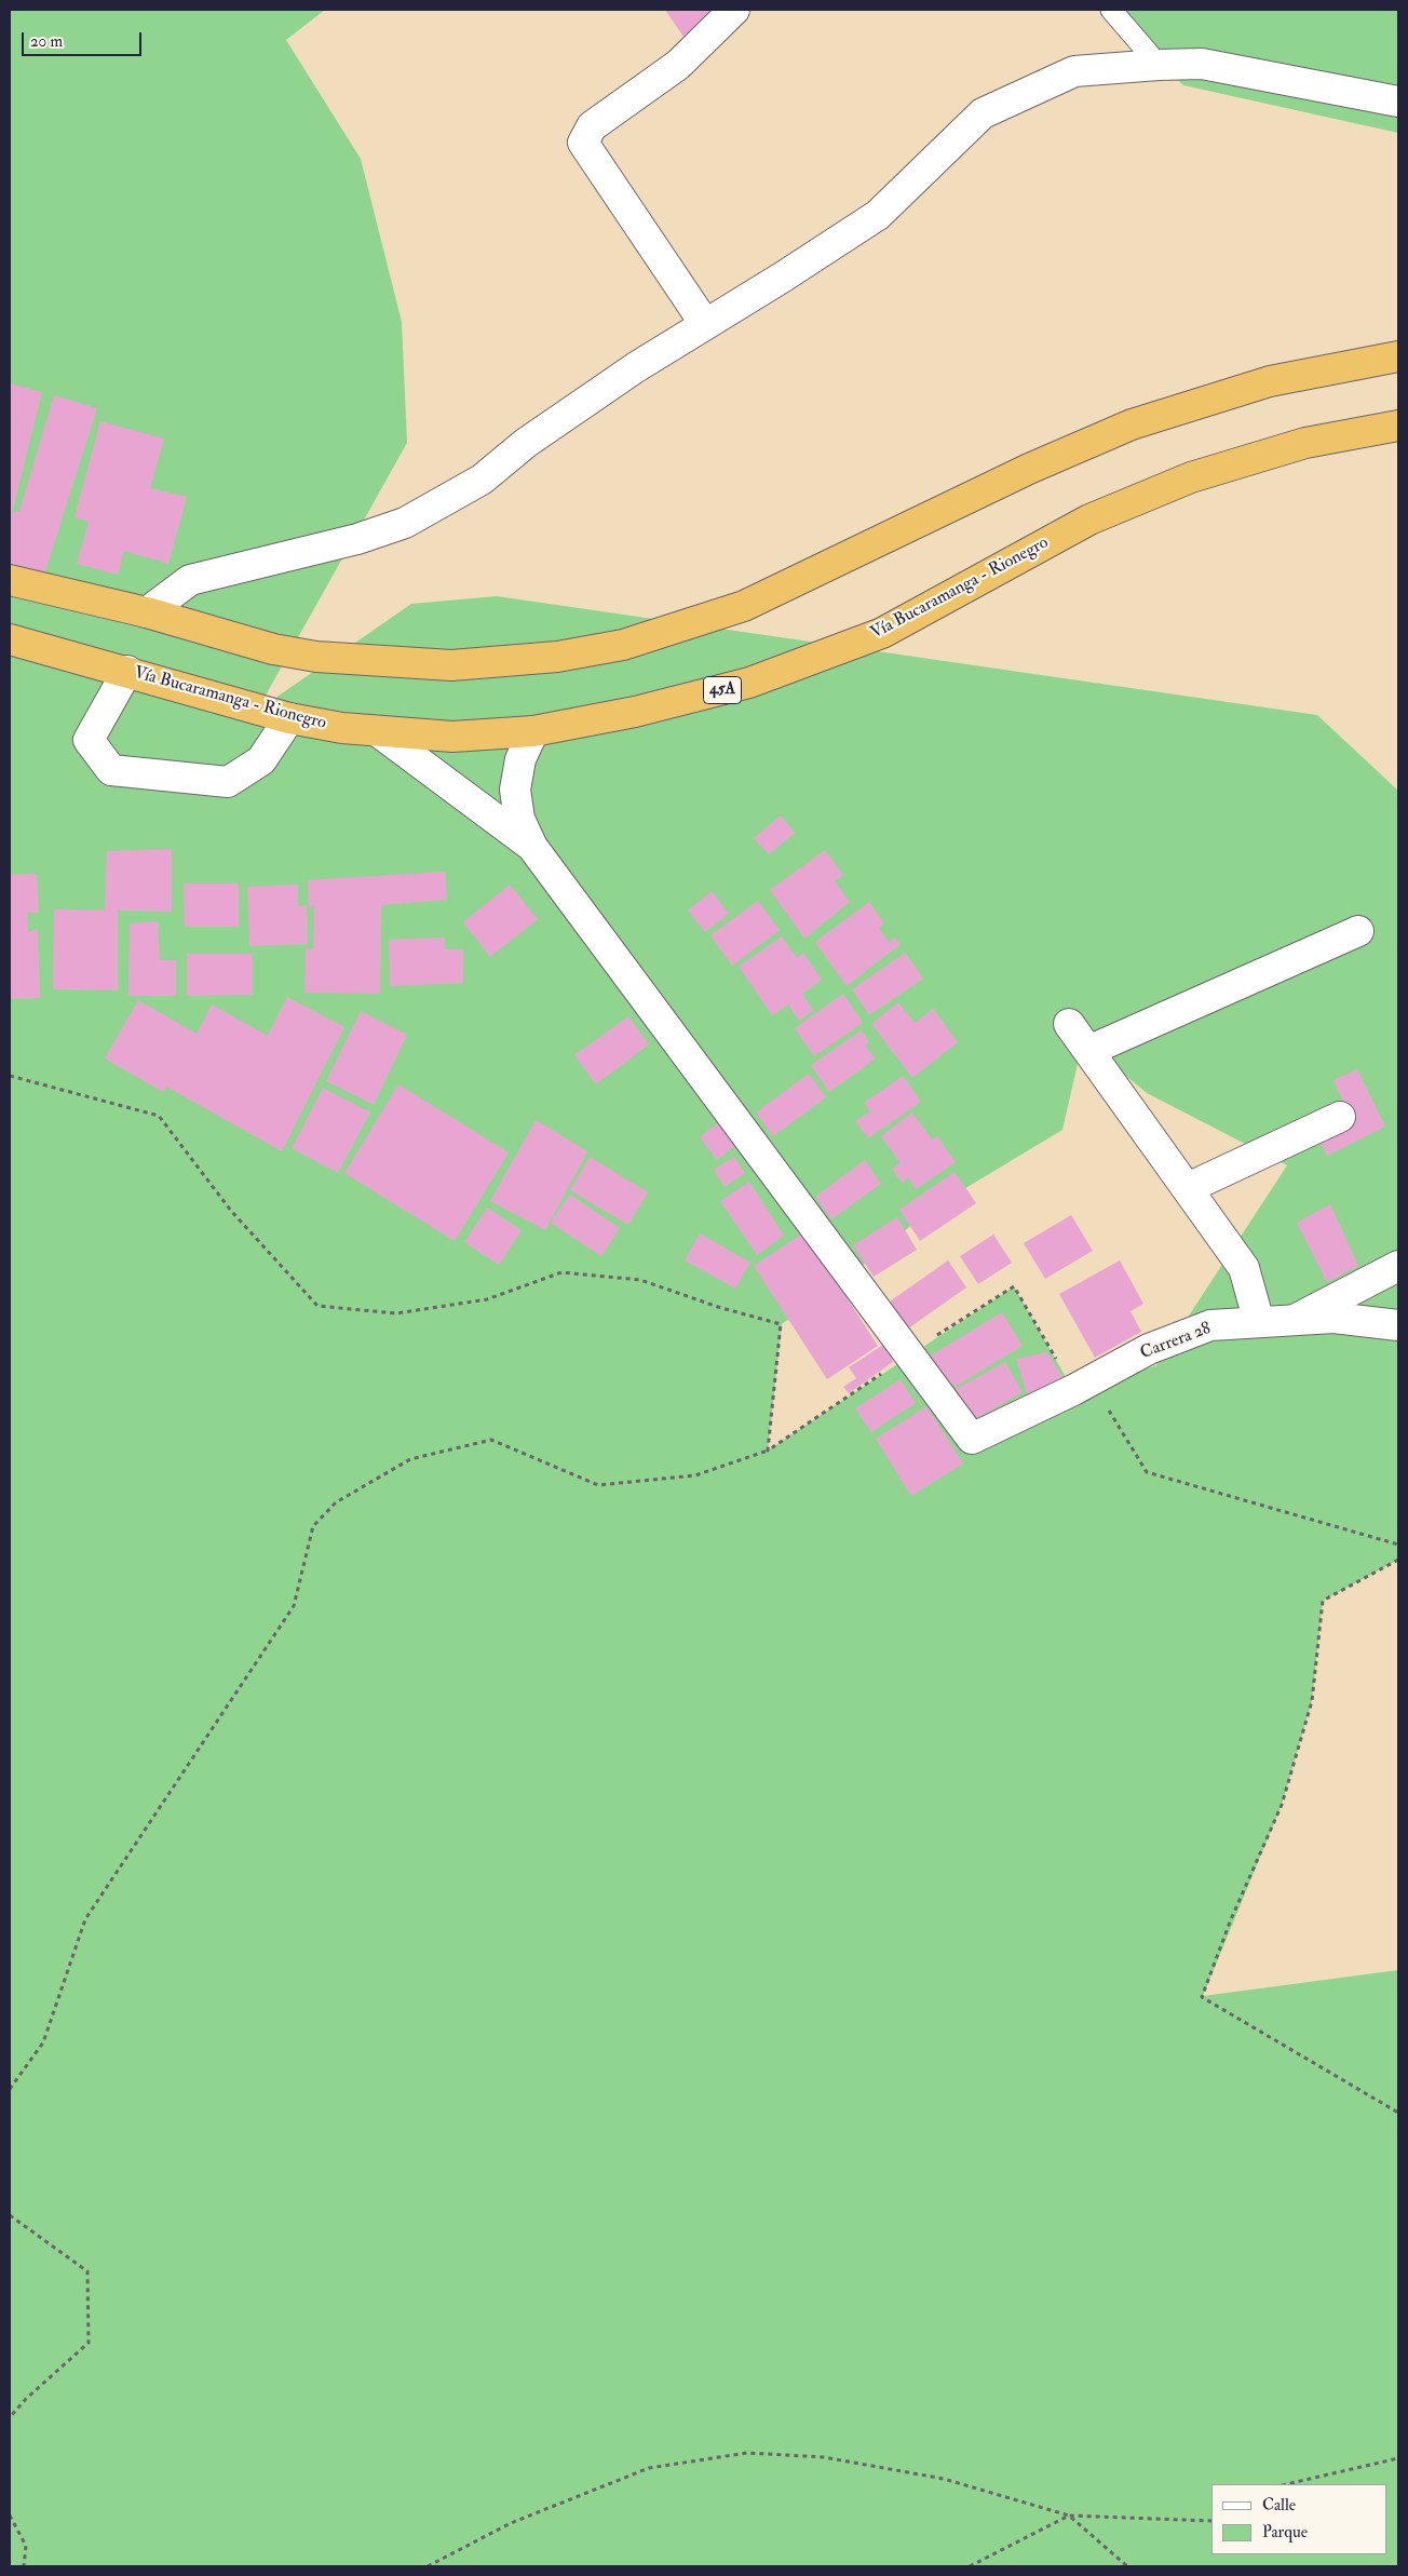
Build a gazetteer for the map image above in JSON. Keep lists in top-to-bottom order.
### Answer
{
  "streets": {
    "highway": ["Vía Bucaramanga - Rionegro", "45A"],
    "street": ["Carrera 28"]
  },
  "legend": ["Calle", "Parque"],
  "scale_bar": "20 m"
}
